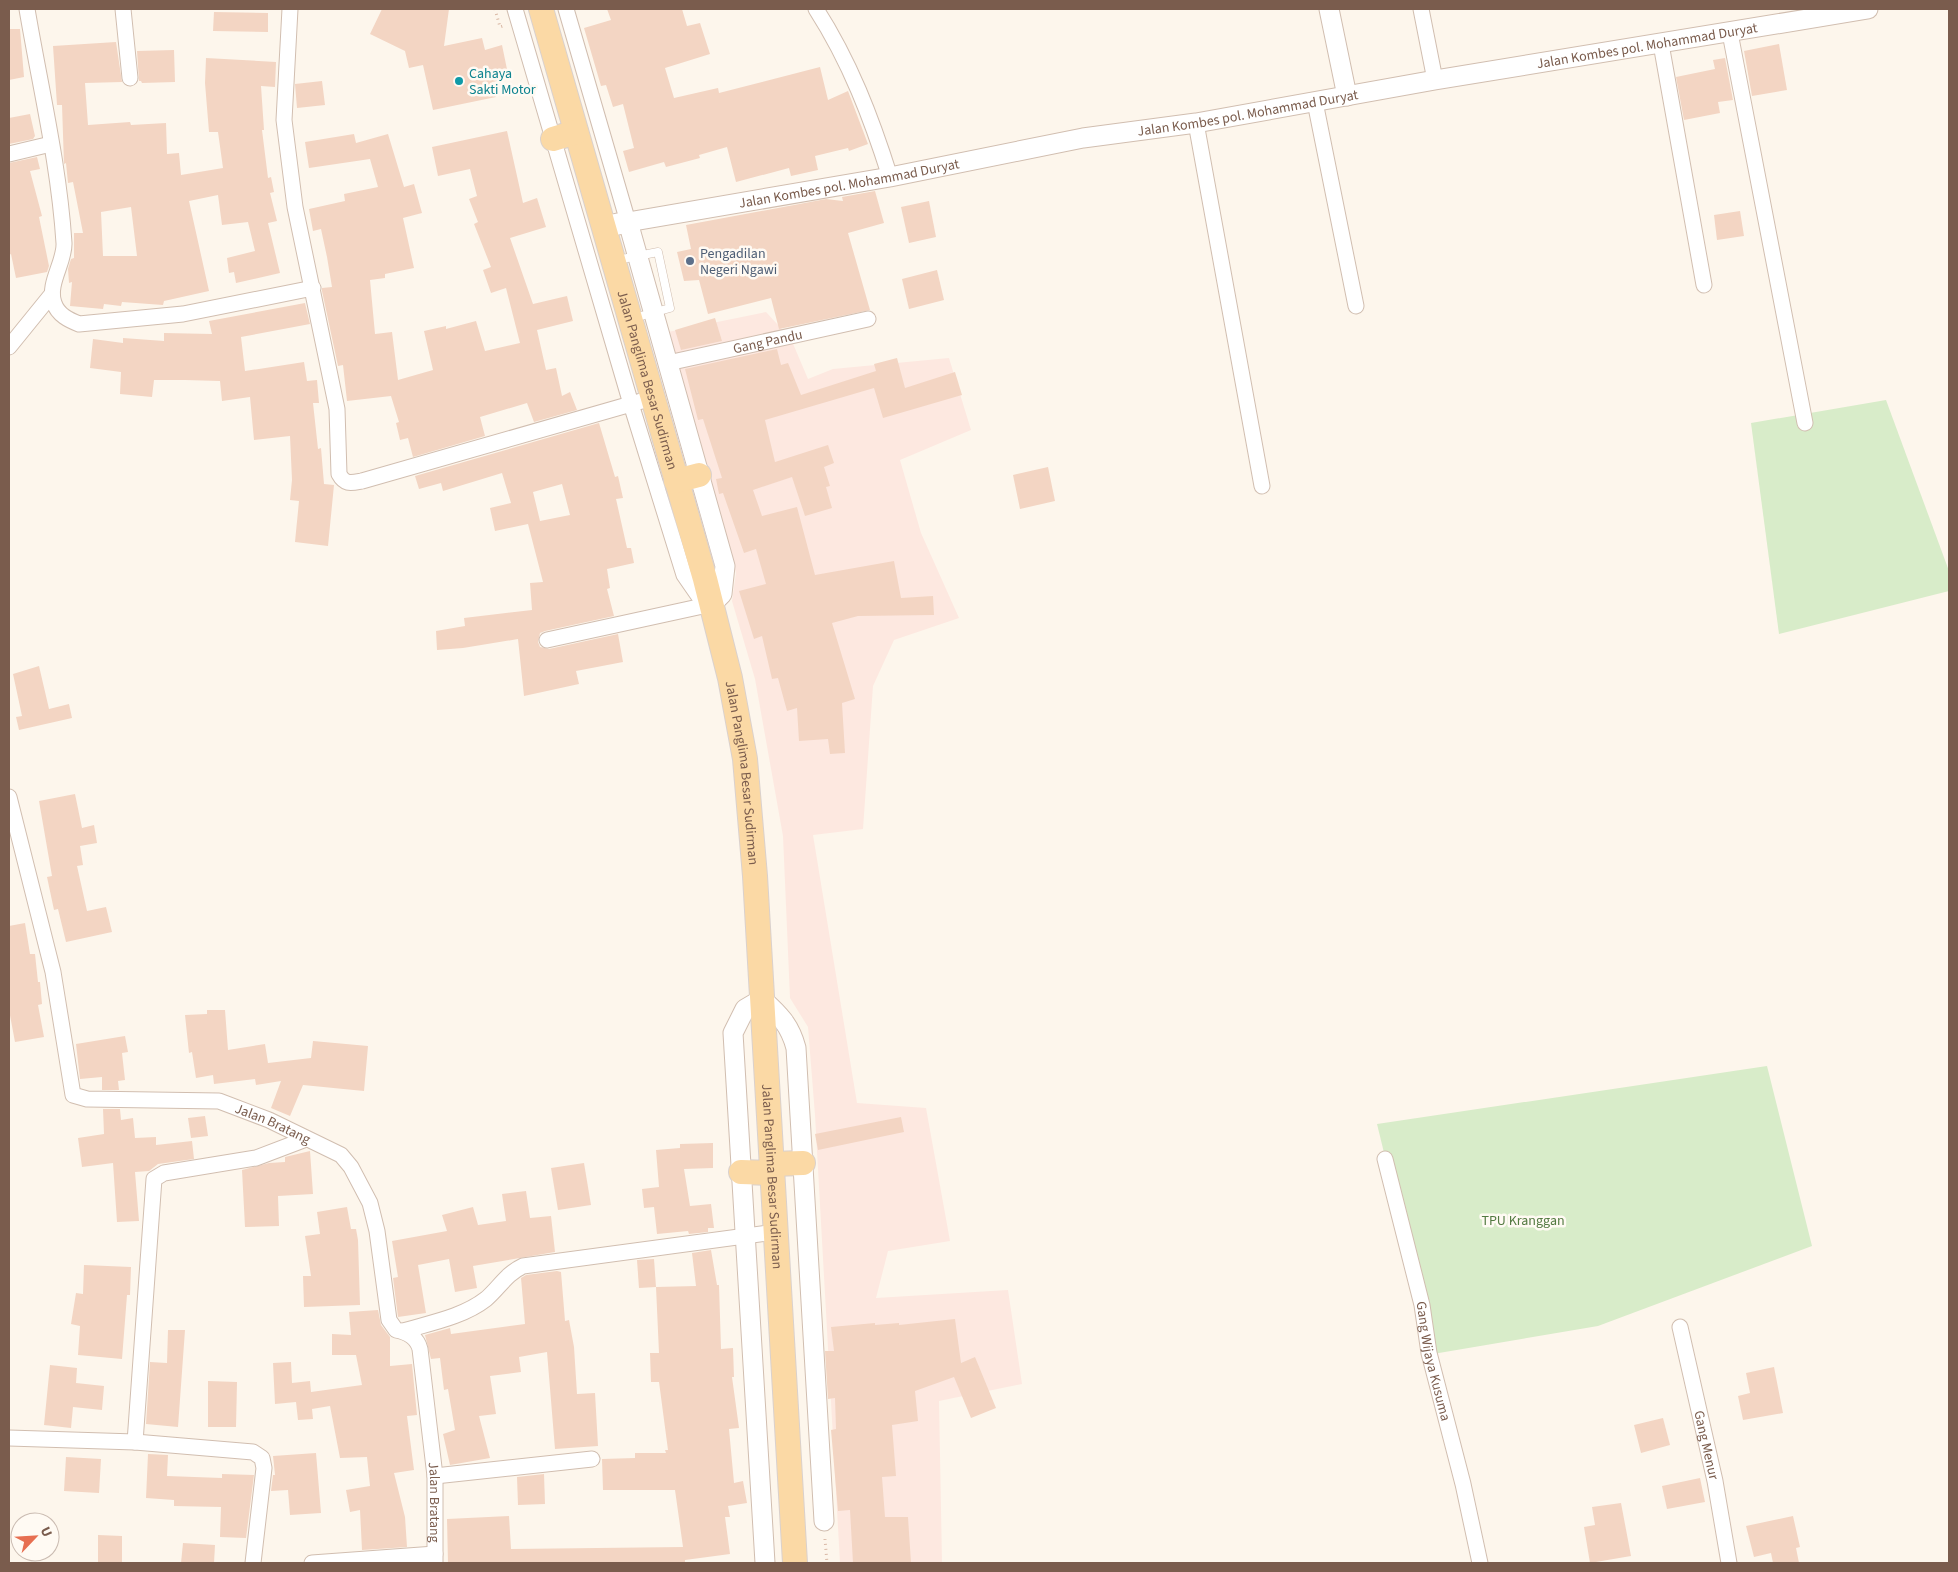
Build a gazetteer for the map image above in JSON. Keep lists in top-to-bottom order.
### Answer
{
  "streets": {
    "main road": ["Jalan Panglima Besar Sudirman"],
    "street": [
      "Jalan Kombes pol. Mohammad Duryat",
      "Gang Pandu",
      "Jalan Bratang",
      "Gang Wijaya Kusuma",
      "Gang Menur"
    ]
  },
  "parks": ["TPU Kranggan"],
  "places": ["Cahaya Sakti Motor", "Pengadilan Negeri Ngawi"],
  "north": "top right"
}
